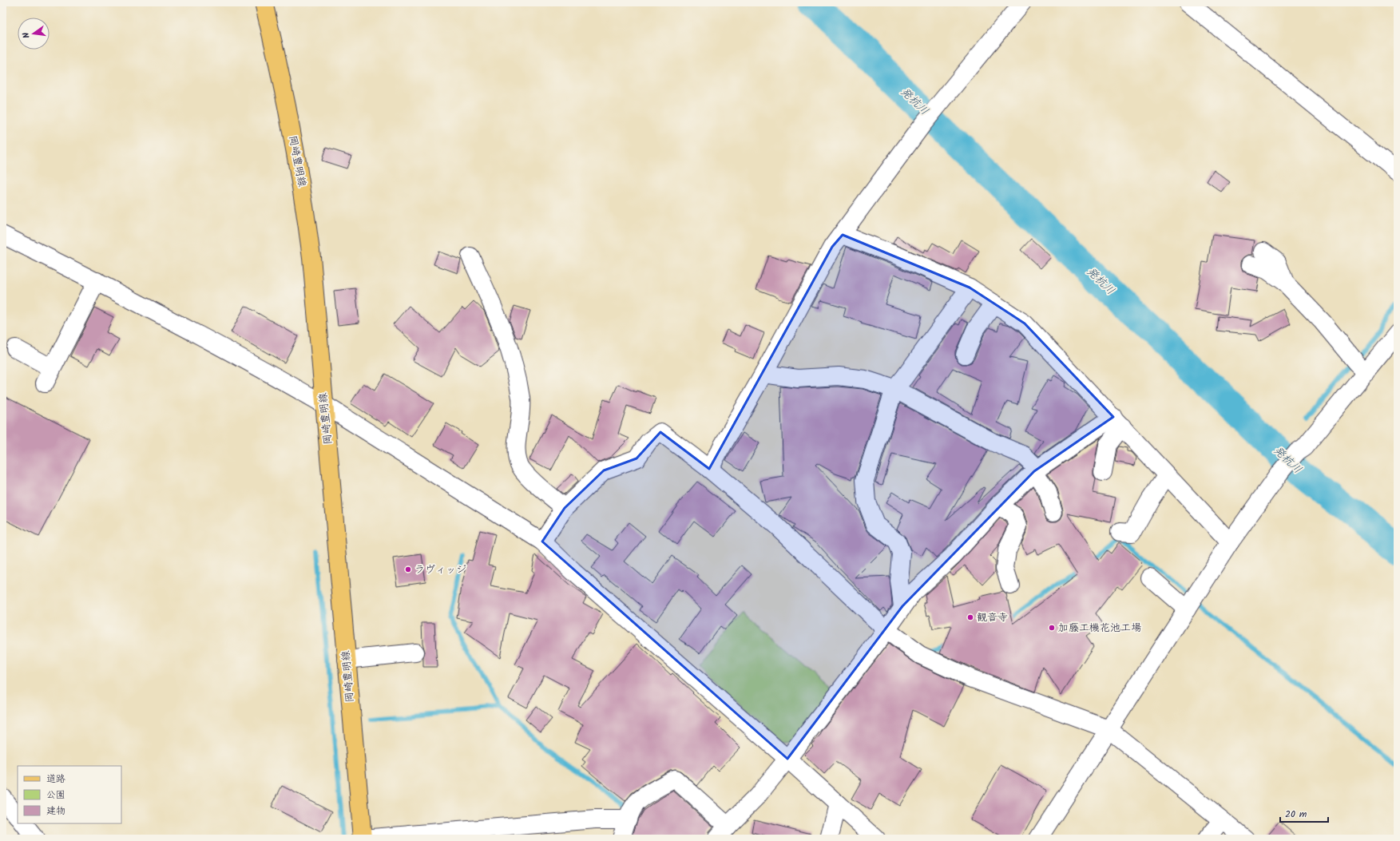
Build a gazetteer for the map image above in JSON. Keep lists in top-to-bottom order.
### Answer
{
  "streets": {
    "main road": ["岡崎豊明線"]
  },
  "water": ["発杭川"],
  "places": ["ラヴィッジ", "観音寺", "加藤工機花池工場"],
  "legend": ["道路", "公園", "建物"],
  "scale_bar": "20 m",
  "north": "left"
}
